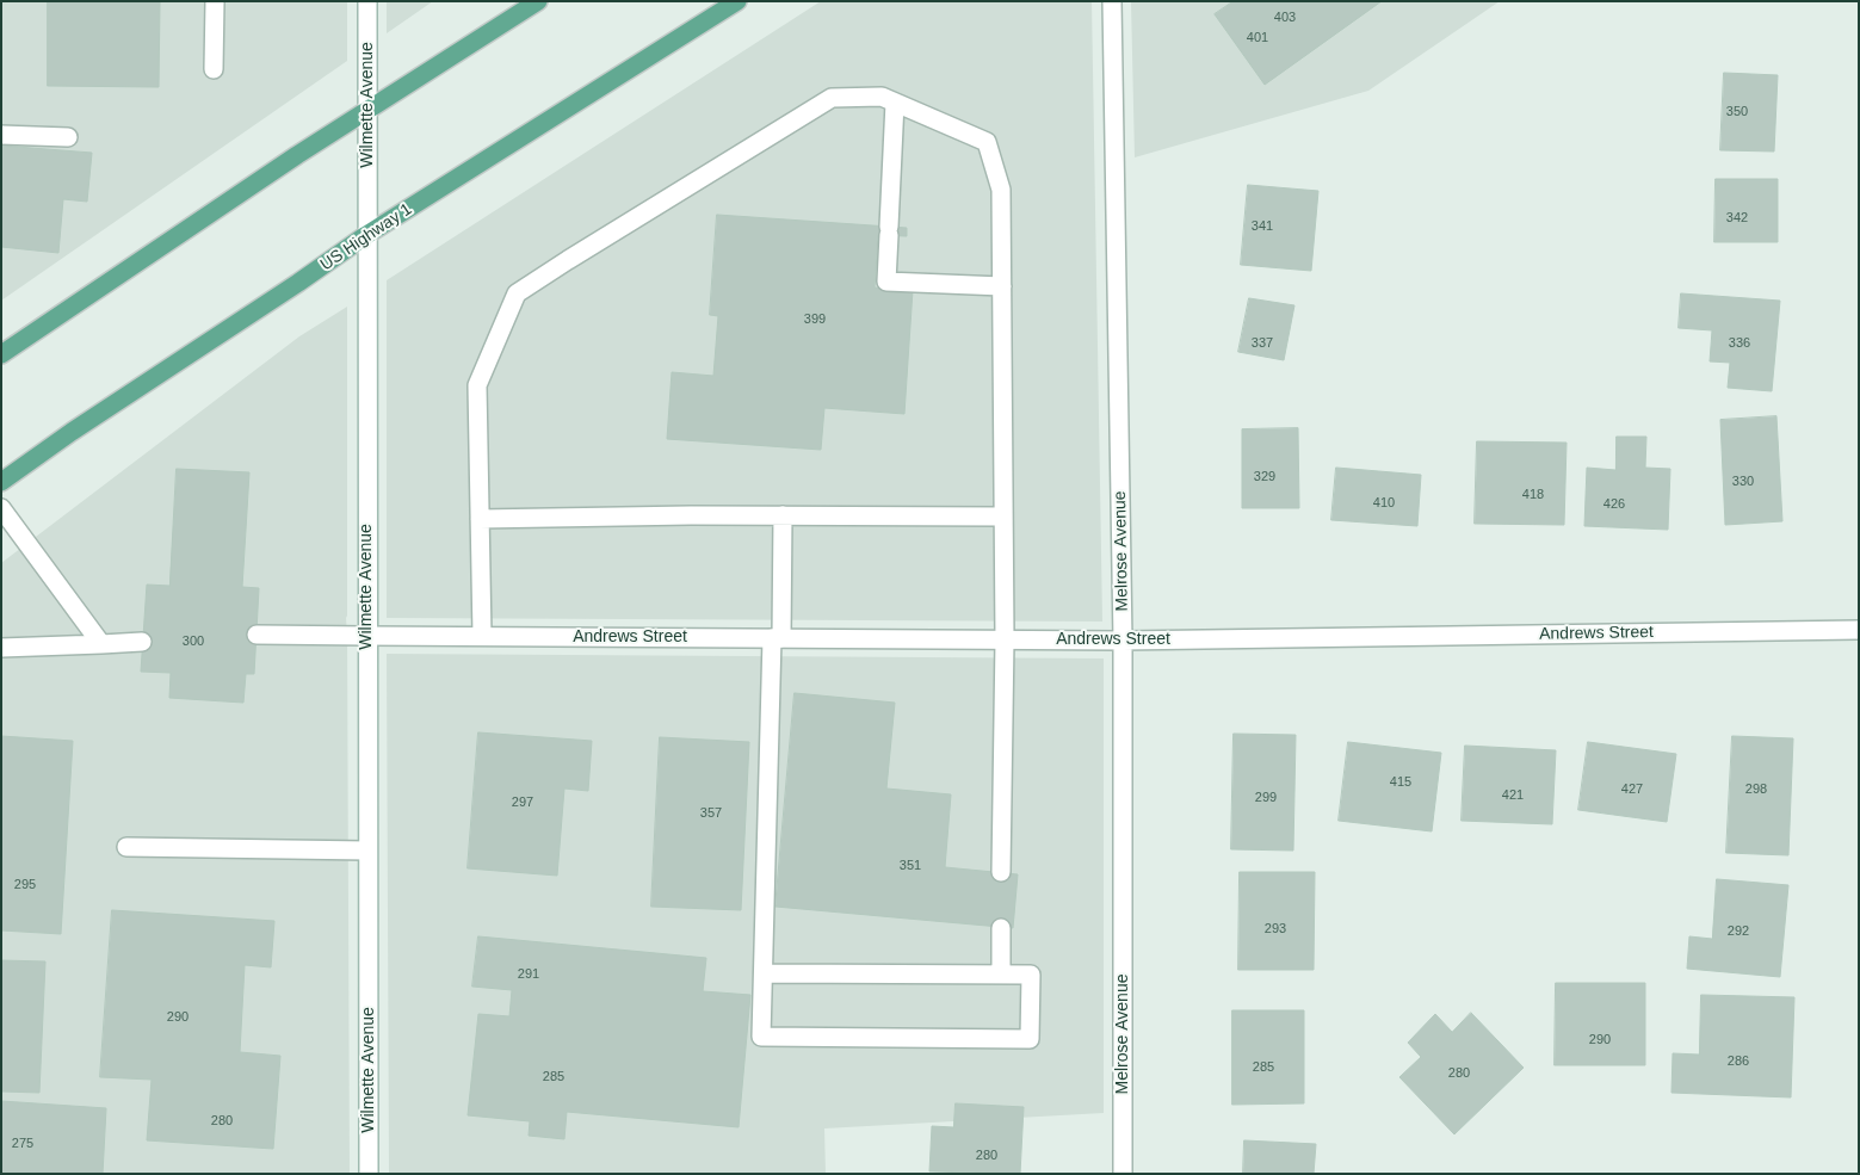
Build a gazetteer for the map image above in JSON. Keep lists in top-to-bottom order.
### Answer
{
  "streets": {
    "main road": ["US Highway 1"],
    "street": ["Wilmette Avenue", "Melrose Avenue", "Andrews Street"]
  },
  "crossings": [
    ["Wilmette Avenue", "US Highway 1"],
    ["Wilmette Avenue", "Andrews Street"],
    ["Melrose Avenue", "Andrews Street"]
  ],
  "house_numbers": [
    "403",
    "401",
    "350",
    "342",
    "341",
    "399",
    "337",
    "336",
    "329",
    "330",
    "418",
    "410",
    "426",
    "300",
    "415",
    "427",
    "298",
    "421",
    "299",
    "297",
    "357",
    "351",
    "295",
    "293",
    "292",
    "291",
    "290",
    "290",
    "286",
    "285",
    "280",
    "285",
    "280",
    "275",
    "280"
  ]
}
